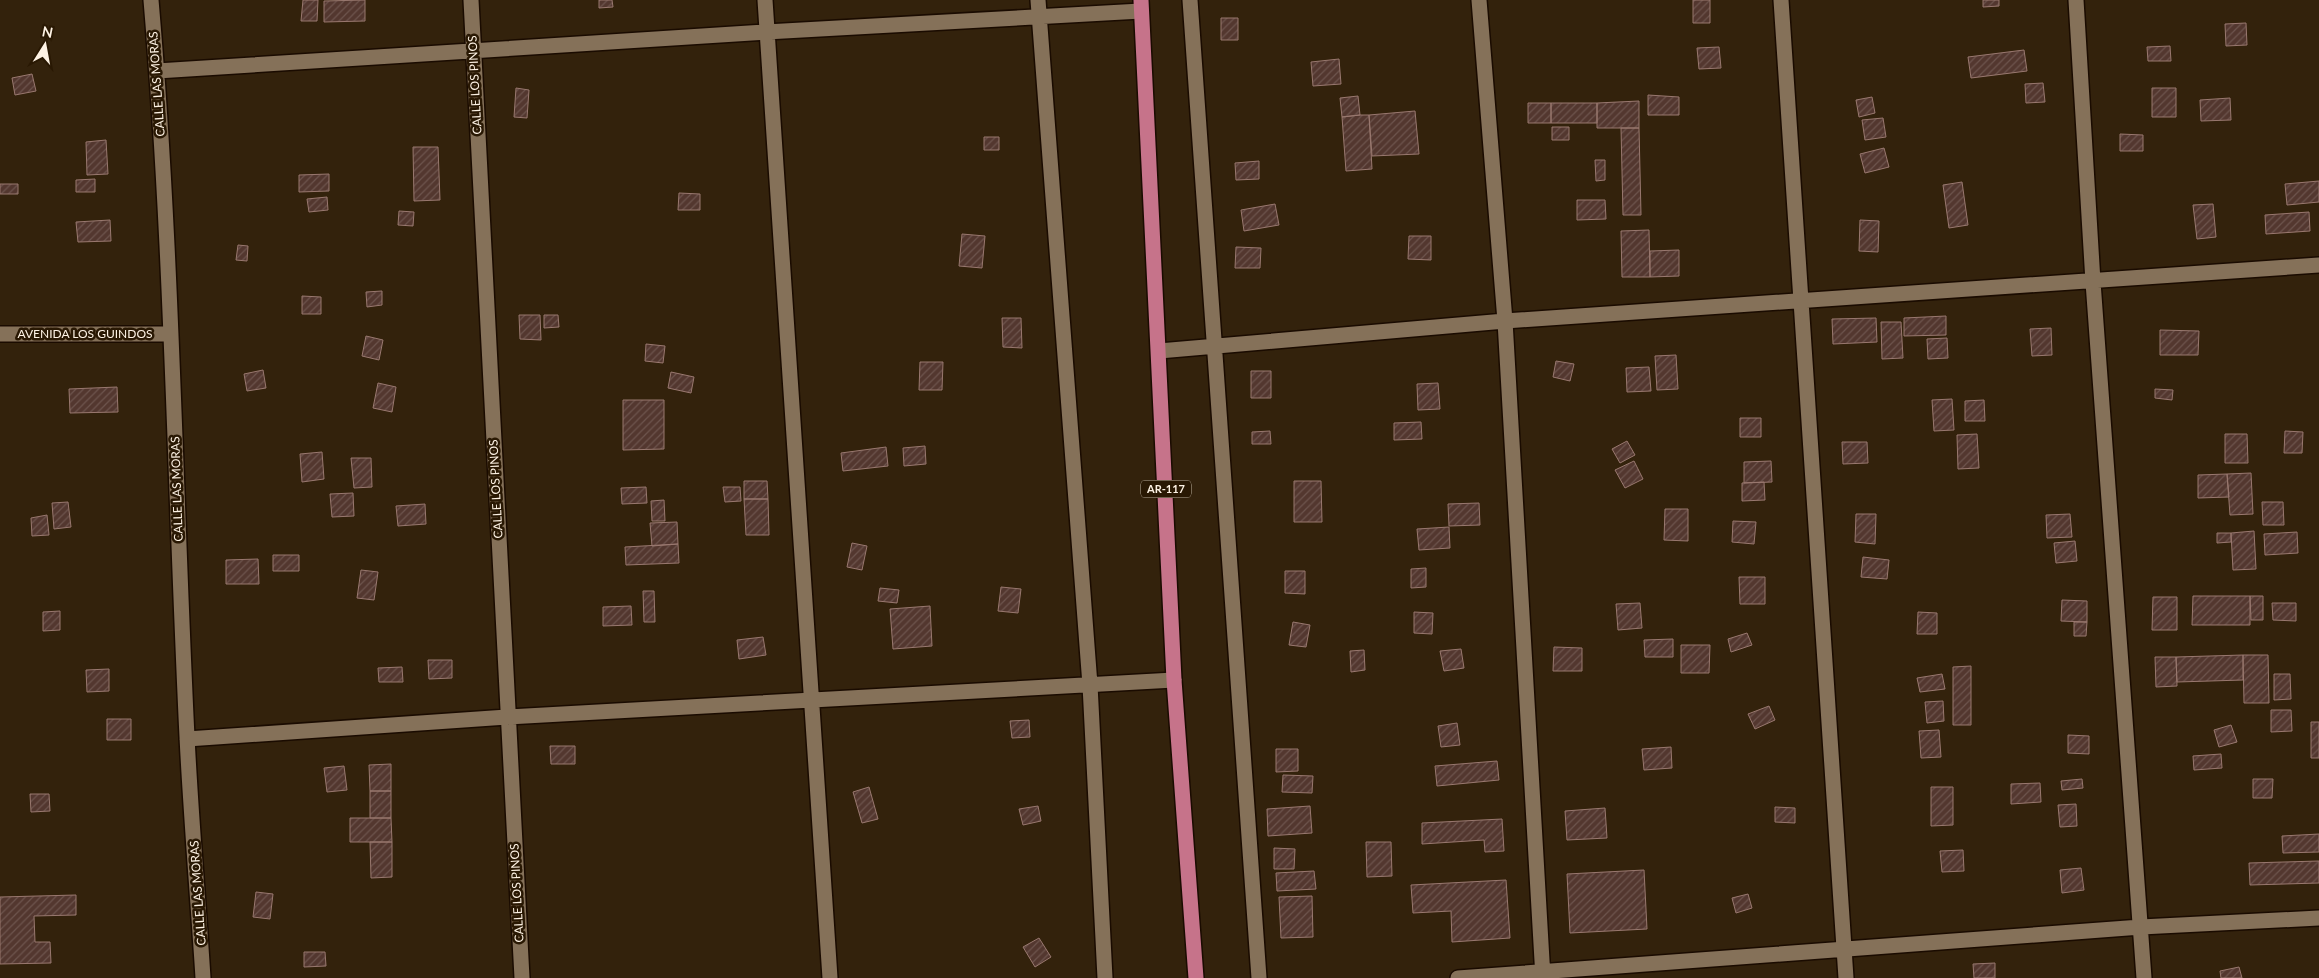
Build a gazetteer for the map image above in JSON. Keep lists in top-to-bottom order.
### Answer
{
  "streets": {
    "main road": ["AR-117"],
    "street": ["CALLE LAS MORAS", "CALLE LOS PINOS", "AVENIDA LOS GUINDOS"]
  },
  "crossings": [
    ["CALLE LAS MORAS", "AVENIDA LOS GUINDOS"]
  ],
  "north": "top"
}
